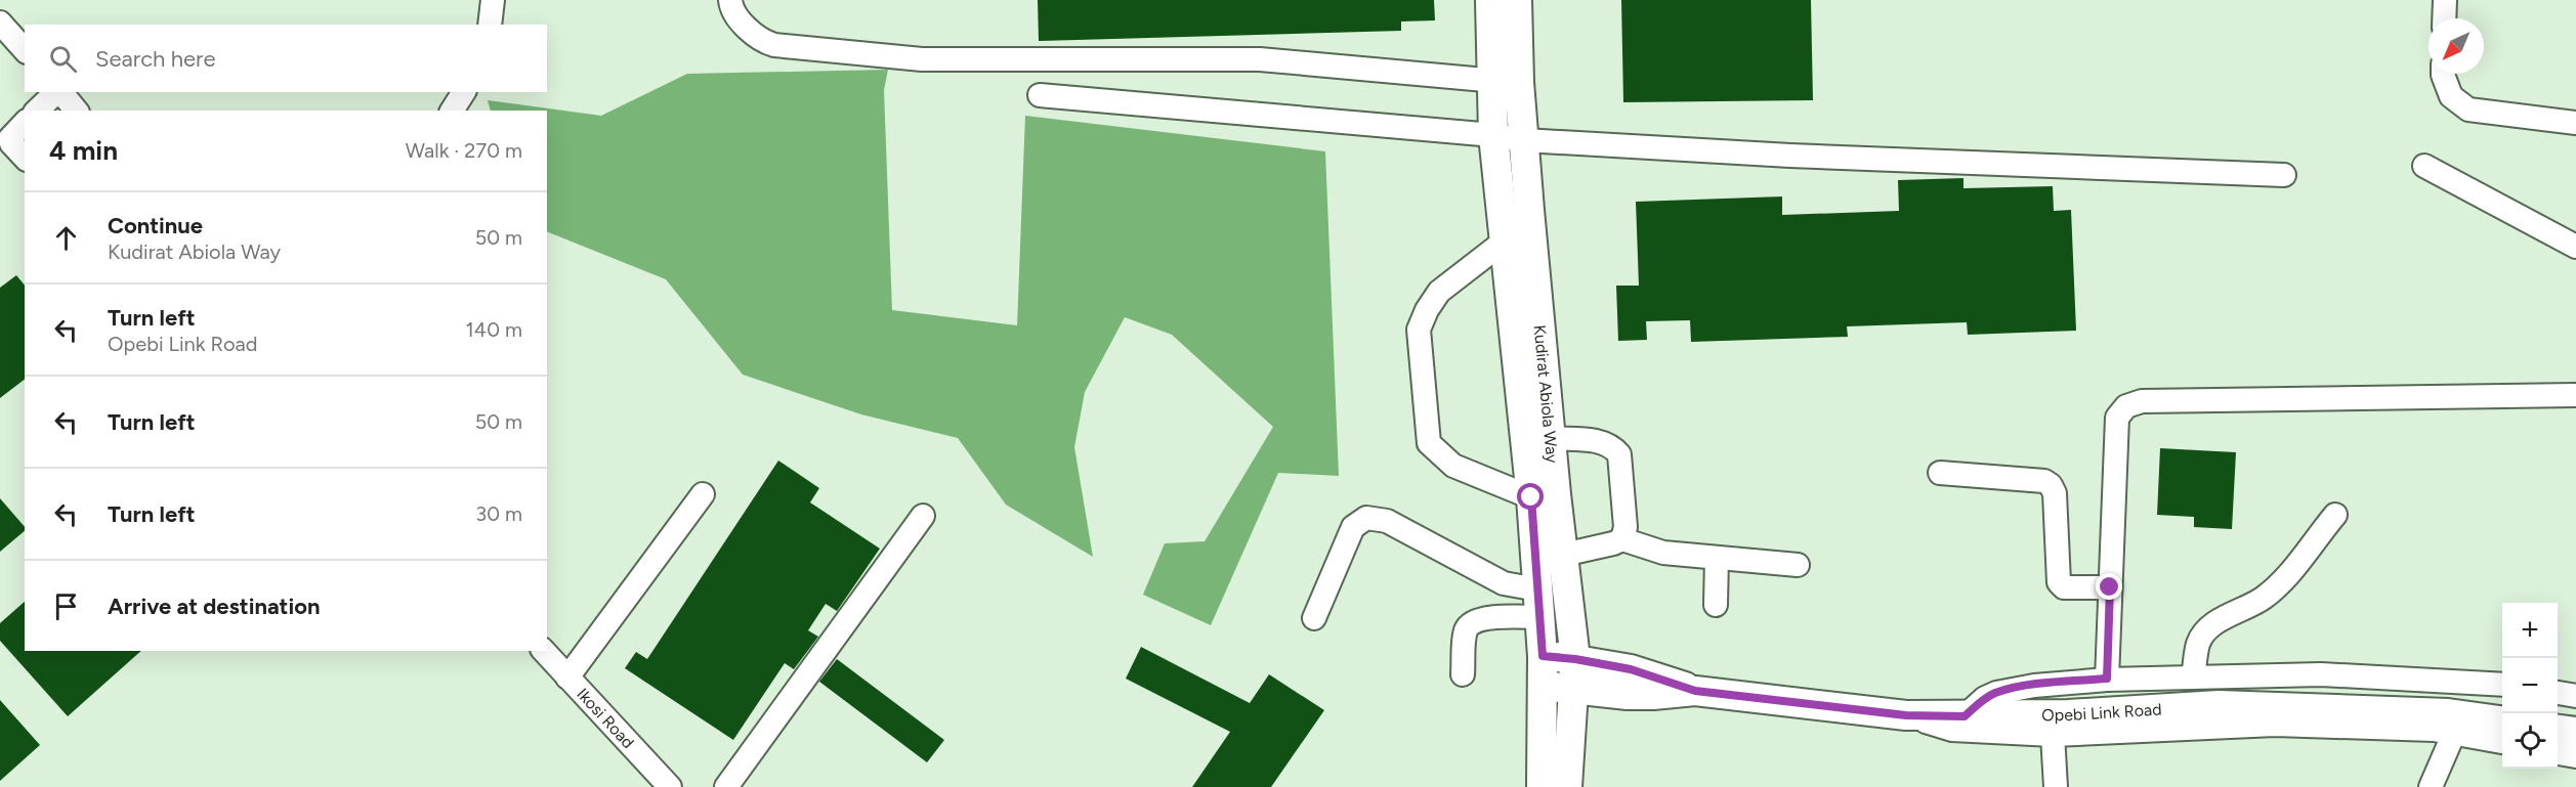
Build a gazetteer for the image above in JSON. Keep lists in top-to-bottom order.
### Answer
{
  "streets": {
    "main road": ["Kudirat Abiola Way", "Opebi Link Road"],
    "street": ["Ikosi Road"]
  },
  "crossings": [
    ["Kudirat Abiola Way", "Opebi Link Road"]
  ],
  "north": "bottom left",
  "page": {
    "search": "Search here",
    "heading": ["4 min", "Walk · 270 m"],
    "list": [
      ["Continue", "Kudirat Abiola Way", "50 m"],
      ["Turn left", "Opebi Link Road", "140 m"],
      ["Turn left", "50 m"],
      ["Turn left", "30 m"],
      "Arrive at destination"
    ],
    "map_buttons": ["+", "−"]
  }
}
